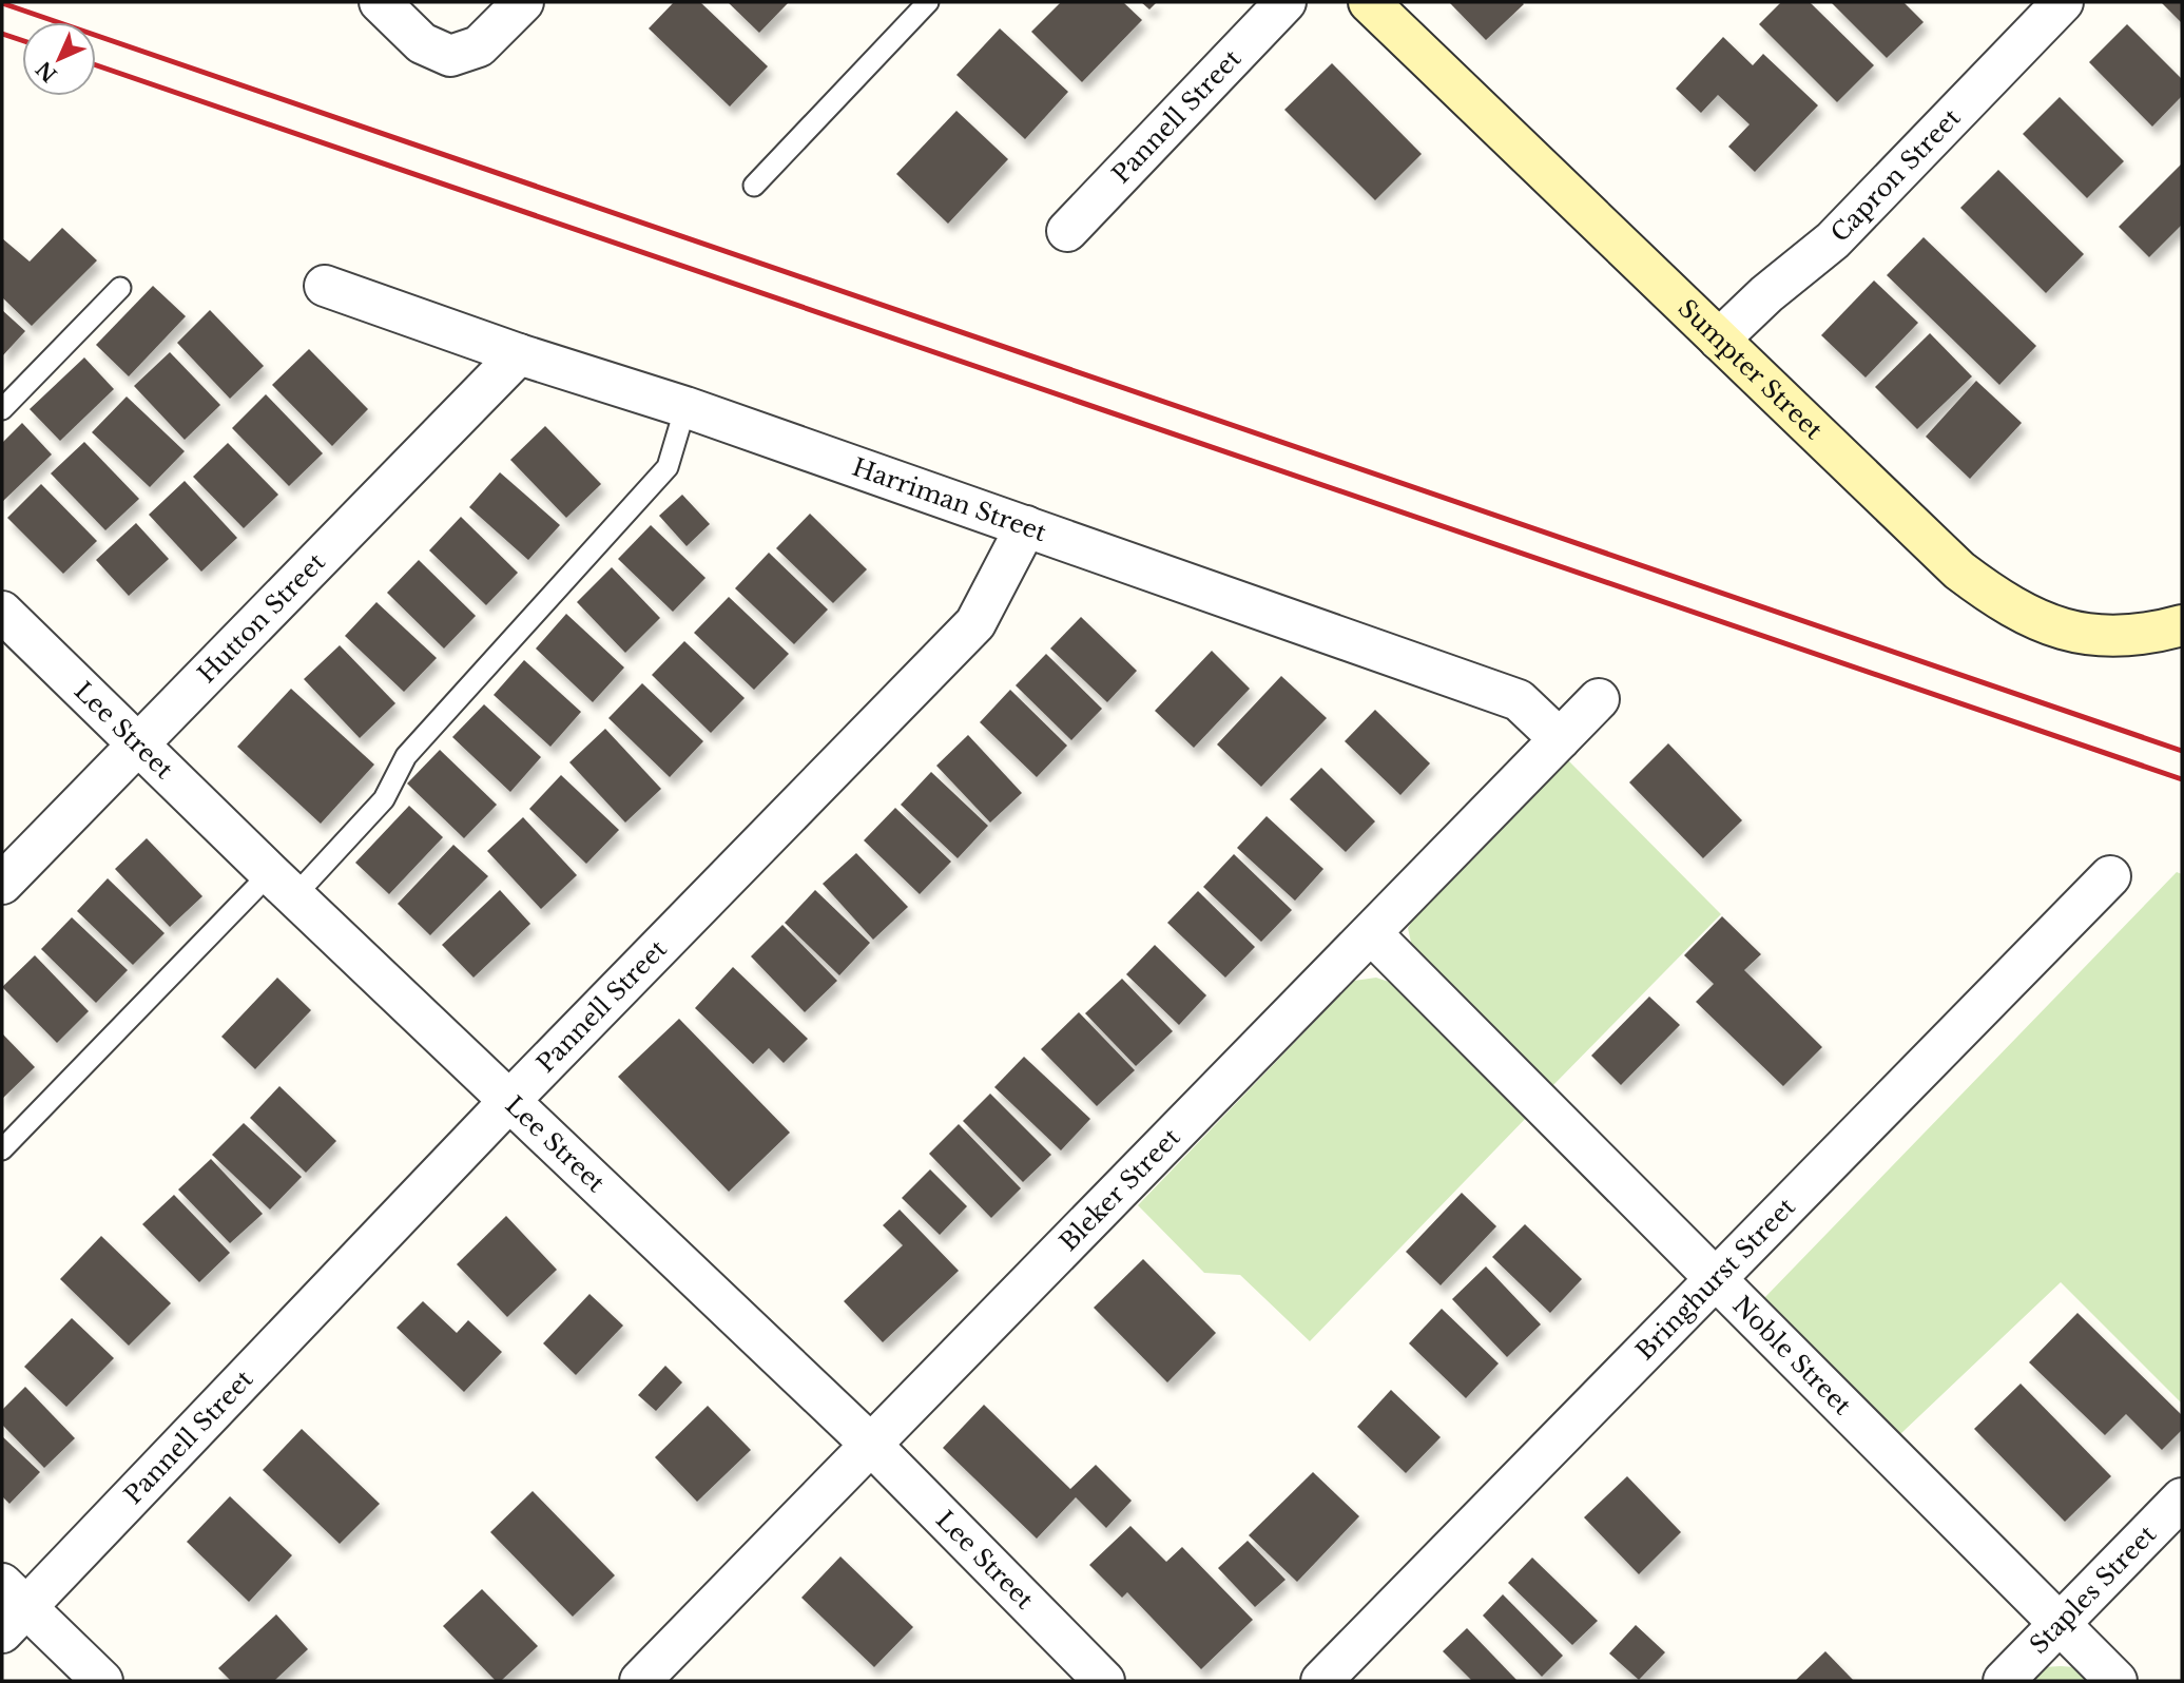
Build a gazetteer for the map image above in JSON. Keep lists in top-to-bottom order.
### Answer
{
  "streets": {
    "street": [
      "Pannell Street",
      "Capron Street",
      "Sumpter Street",
      "Harriman Street",
      "Hutton Street",
      "Lee Street",
      "Bleker Street",
      "Bringhurst Street",
      "Noble Street",
      "Staples Street"
    ]
  },
  "crossings": [
    ["Pannell Street", "Harriman Street"],
    ["Pannell Street", "Lee Street"],
    ["Capron Street", "Sumpter Street"],
    ["Harriman Street", "Hutton Street"],
    ["Harriman Street", "Bleker Street"],
    ["Hutton Street", "Lee Street"],
    ["Lee Street", "Bleker Street"],
    ["Bleker Street", "Noble Street"],
    ["Bringhurst Street", "Noble Street"],
    ["Noble Street", "Staples Street"]
  ],
  "north": "bottom left"
}
